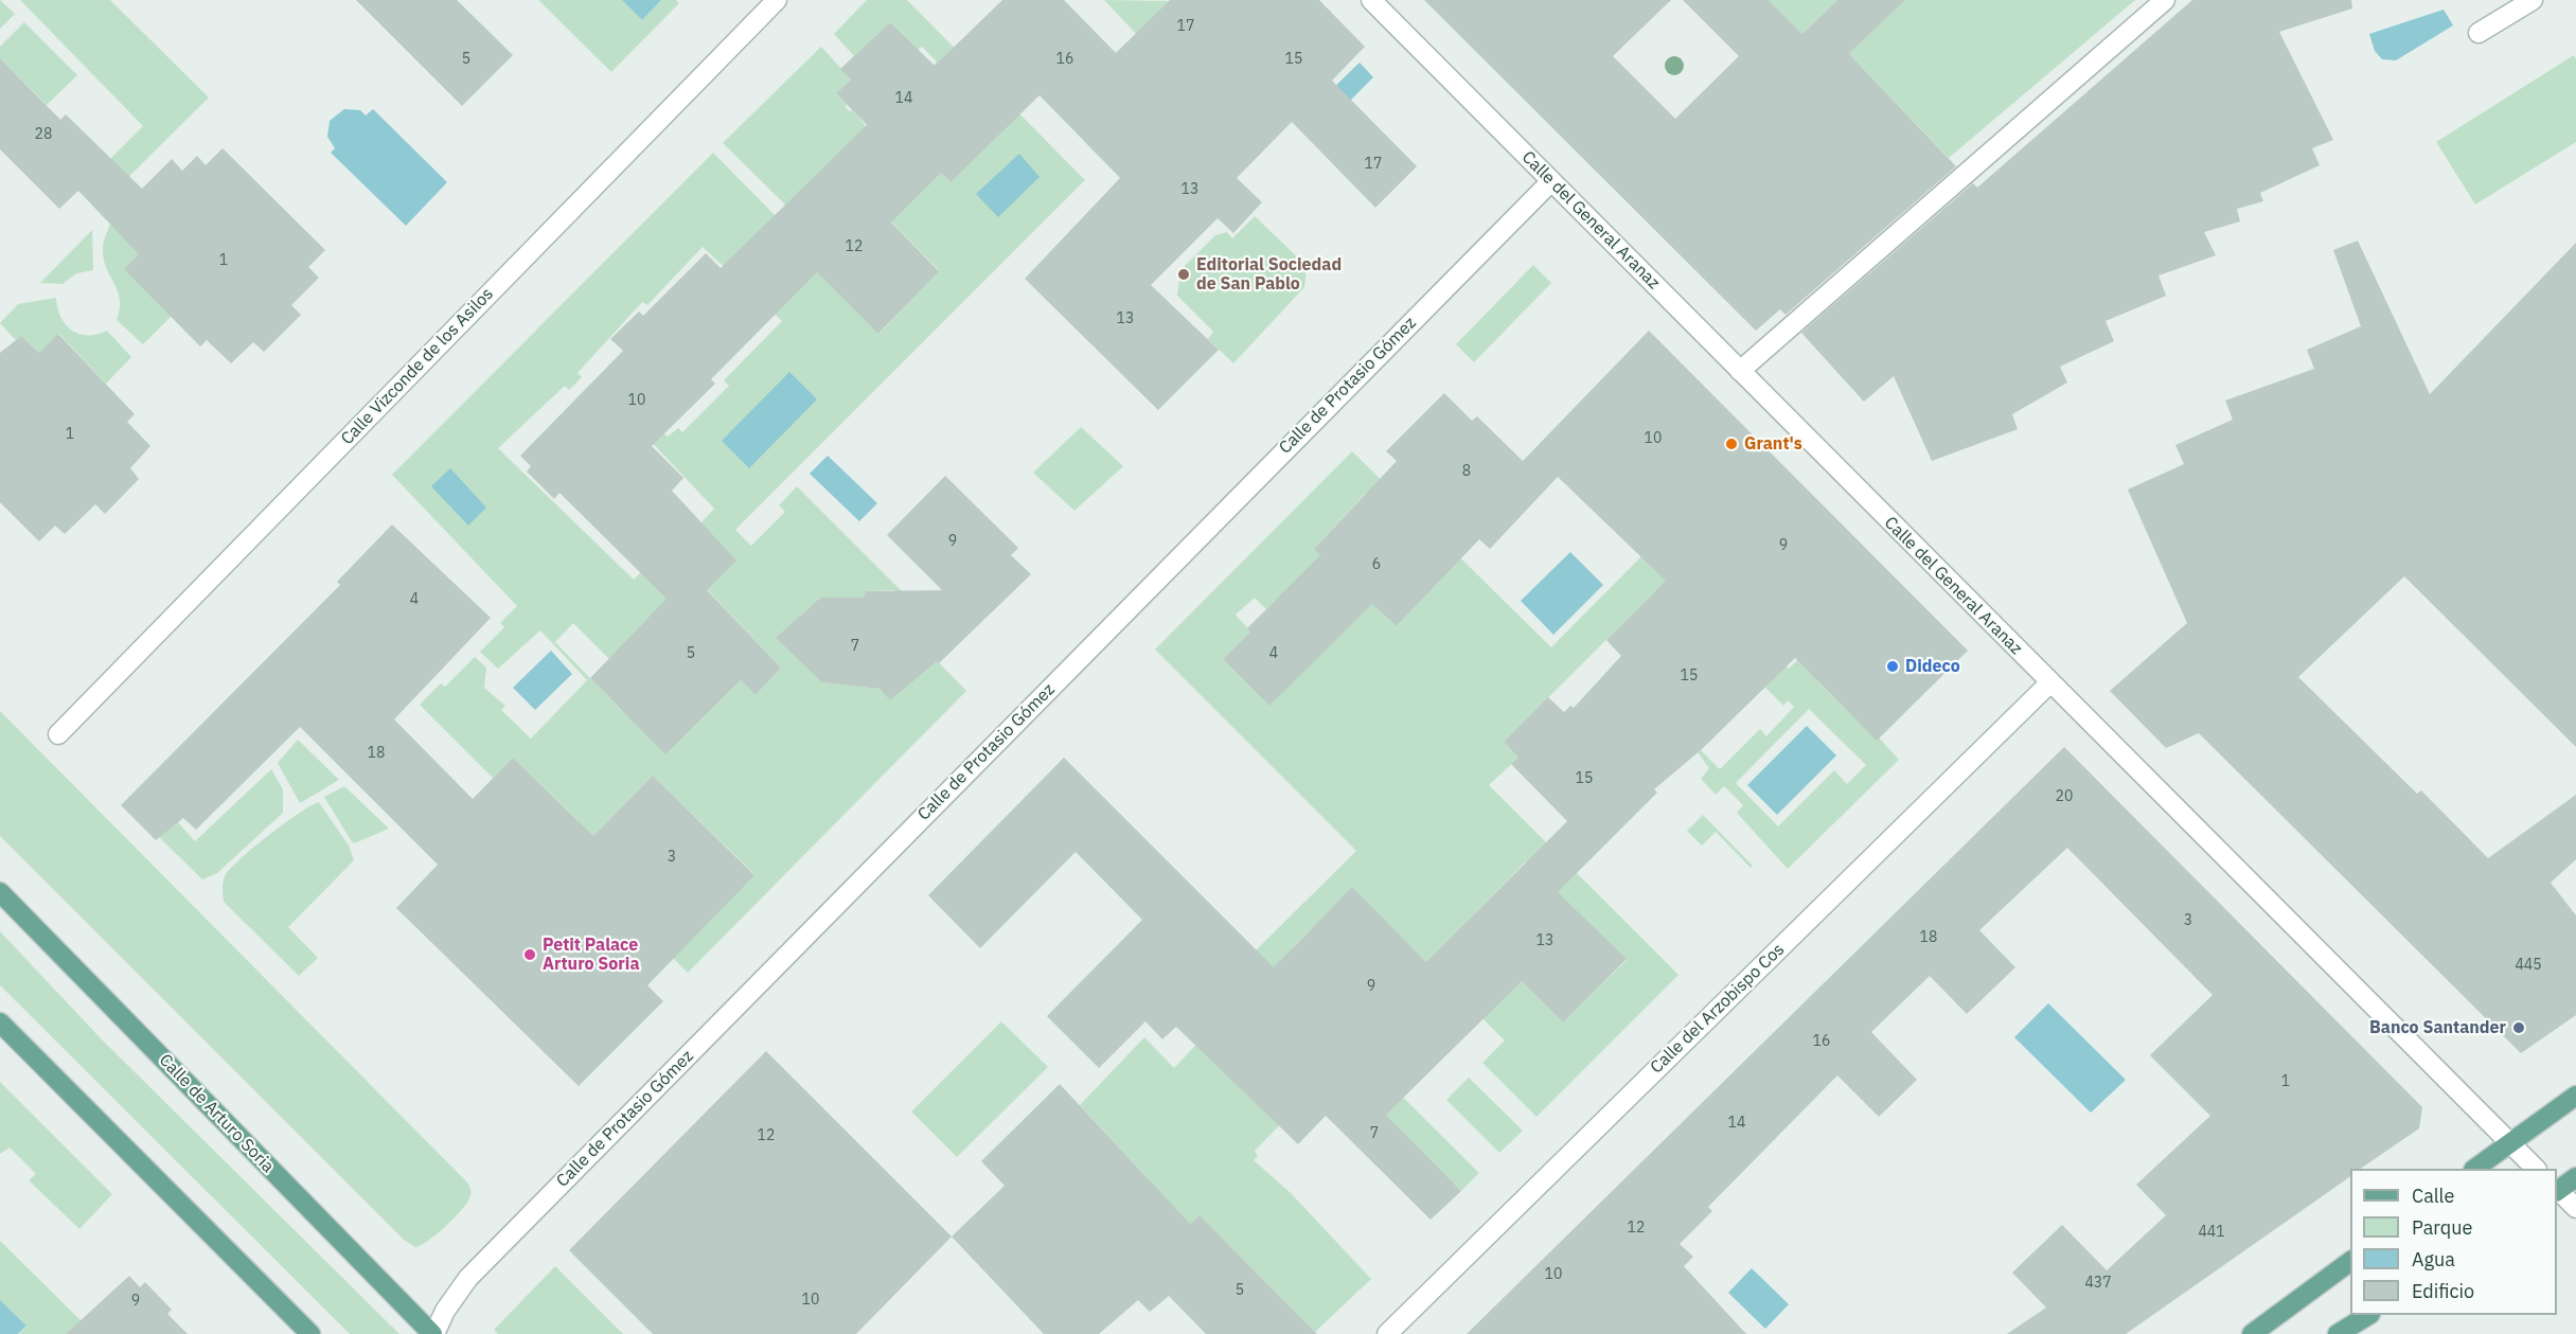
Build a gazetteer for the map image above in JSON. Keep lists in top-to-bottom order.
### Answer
{
  "streets": {
    "main road": ["Calle de Arturo Soria"],
    "street": [
      "Calle del General Aranaz",
      "Calle Vizconde de los Asilos",
      "Calle de Protasio Gómez",
      "Calle del Arzobispo Cos"
    ]
  },
  "crossings": [
    ["Calle del General Aranaz", "Calle de Protasio Gómez"],
    ["Calle del General Aranaz", "Calle del Arzobispo Cos"],
    ["Calle de Protasio Gómez", "Calle de Arturo Soria"]
  ],
  "places": [
    "Editorial Sociedad de San Pablo",
    "Grant's",
    "Dideco",
    "Petit Palace Arturo Soria",
    "Banco Santander"
  ],
  "house_numbers": [
    "17",
    "5",
    "16",
    "15",
    "14",
    "28",
    "17",
    "13",
    "12",
    "1",
    "13",
    "10",
    "1",
    "10",
    "8",
    "9",
    "9",
    "6",
    "4",
    "7",
    "5",
    "4",
    "15",
    "18",
    "15",
    "20",
    "3",
    "3",
    "18",
    "13",
    "445",
    "9",
    "16",
    "1",
    "14",
    "7",
    "12",
    "12",
    "441",
    "10",
    "437",
    "5",
    "10",
    "9"
  ],
  "legend": [
    "Calle",
    "Parque",
    "Agua",
    "Edificio"
  ]
}
